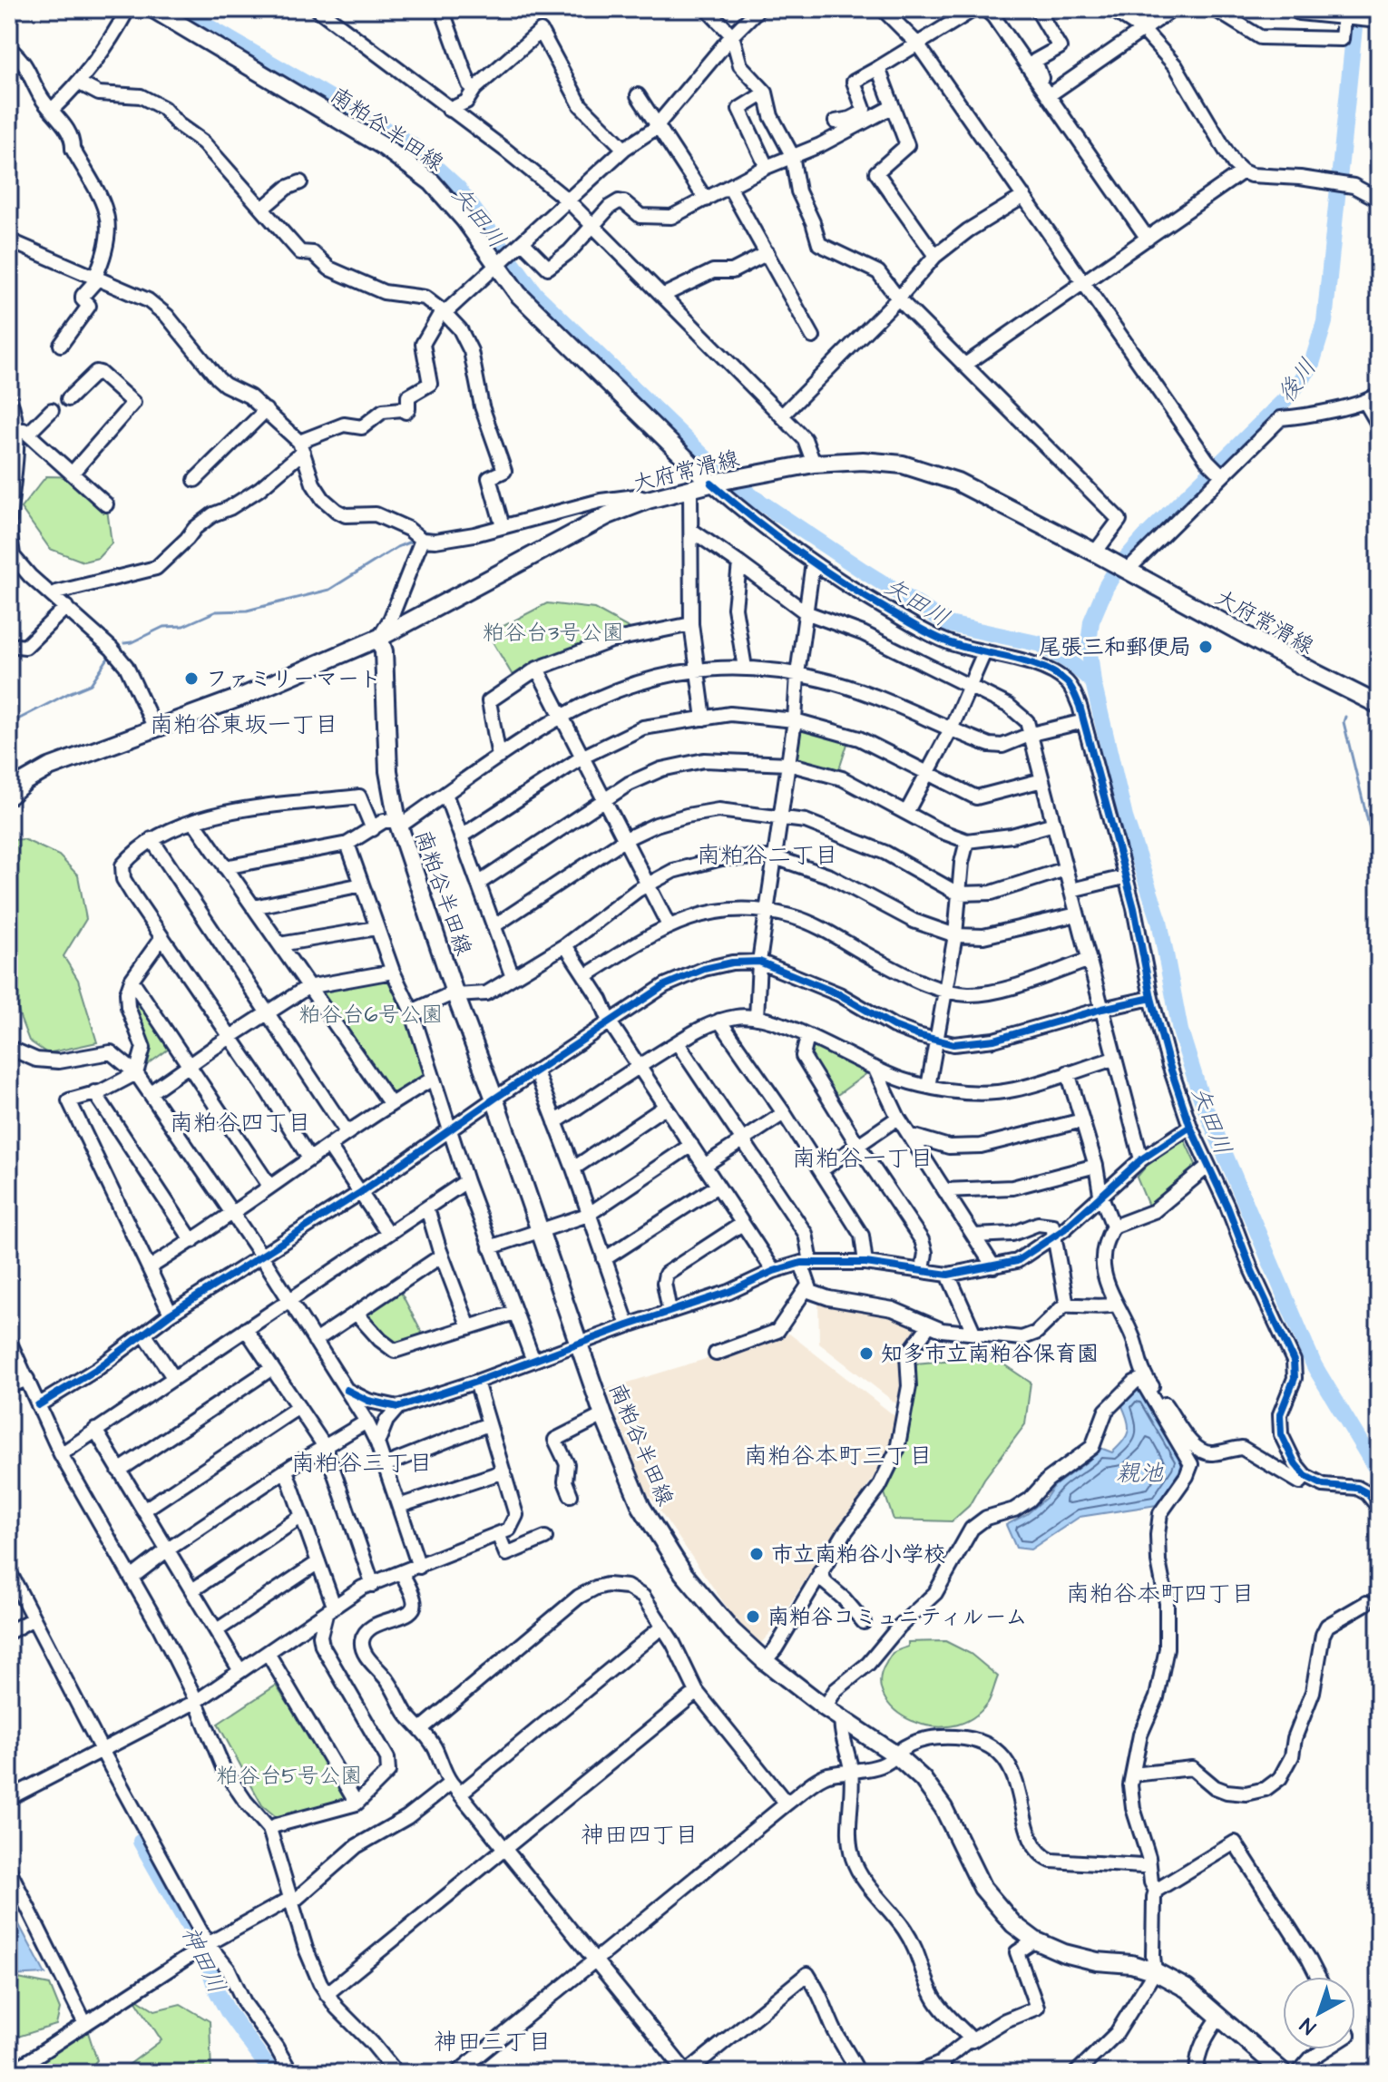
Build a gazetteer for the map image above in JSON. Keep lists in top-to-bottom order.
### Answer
{
  "streets": {
    "main road": ["南粕谷半田線", "大府常滑線"]
  },
  "crossings": [
    ["南粕谷半田線", "大府常滑線"]
  ],
  "districts": [
    "南粕谷東坂一丁目",
    "南粕谷二丁目",
    "南粕谷四丁目",
    "南粕谷一丁目",
    "南粕谷本町三丁目",
    "南粕谷三丁目",
    "南粕谷本町四丁目",
    "神田四丁目",
    "神田三丁目"
  ],
  "water": [
    "矢田川",
    "後川",
    "親池",
    "神田川"
  ],
  "parks": ["粕谷台3号公園", "粕谷台6号公園", "粕谷台5号公園"],
  "places": [
    "尾張三和郵便局",
    "ファミリーマート",
    "知多市立南粕谷保育園",
    "市立南粕谷小学校",
    "南粕谷コミュニティルーム"
  ],
  "north": "bottom left"
}
